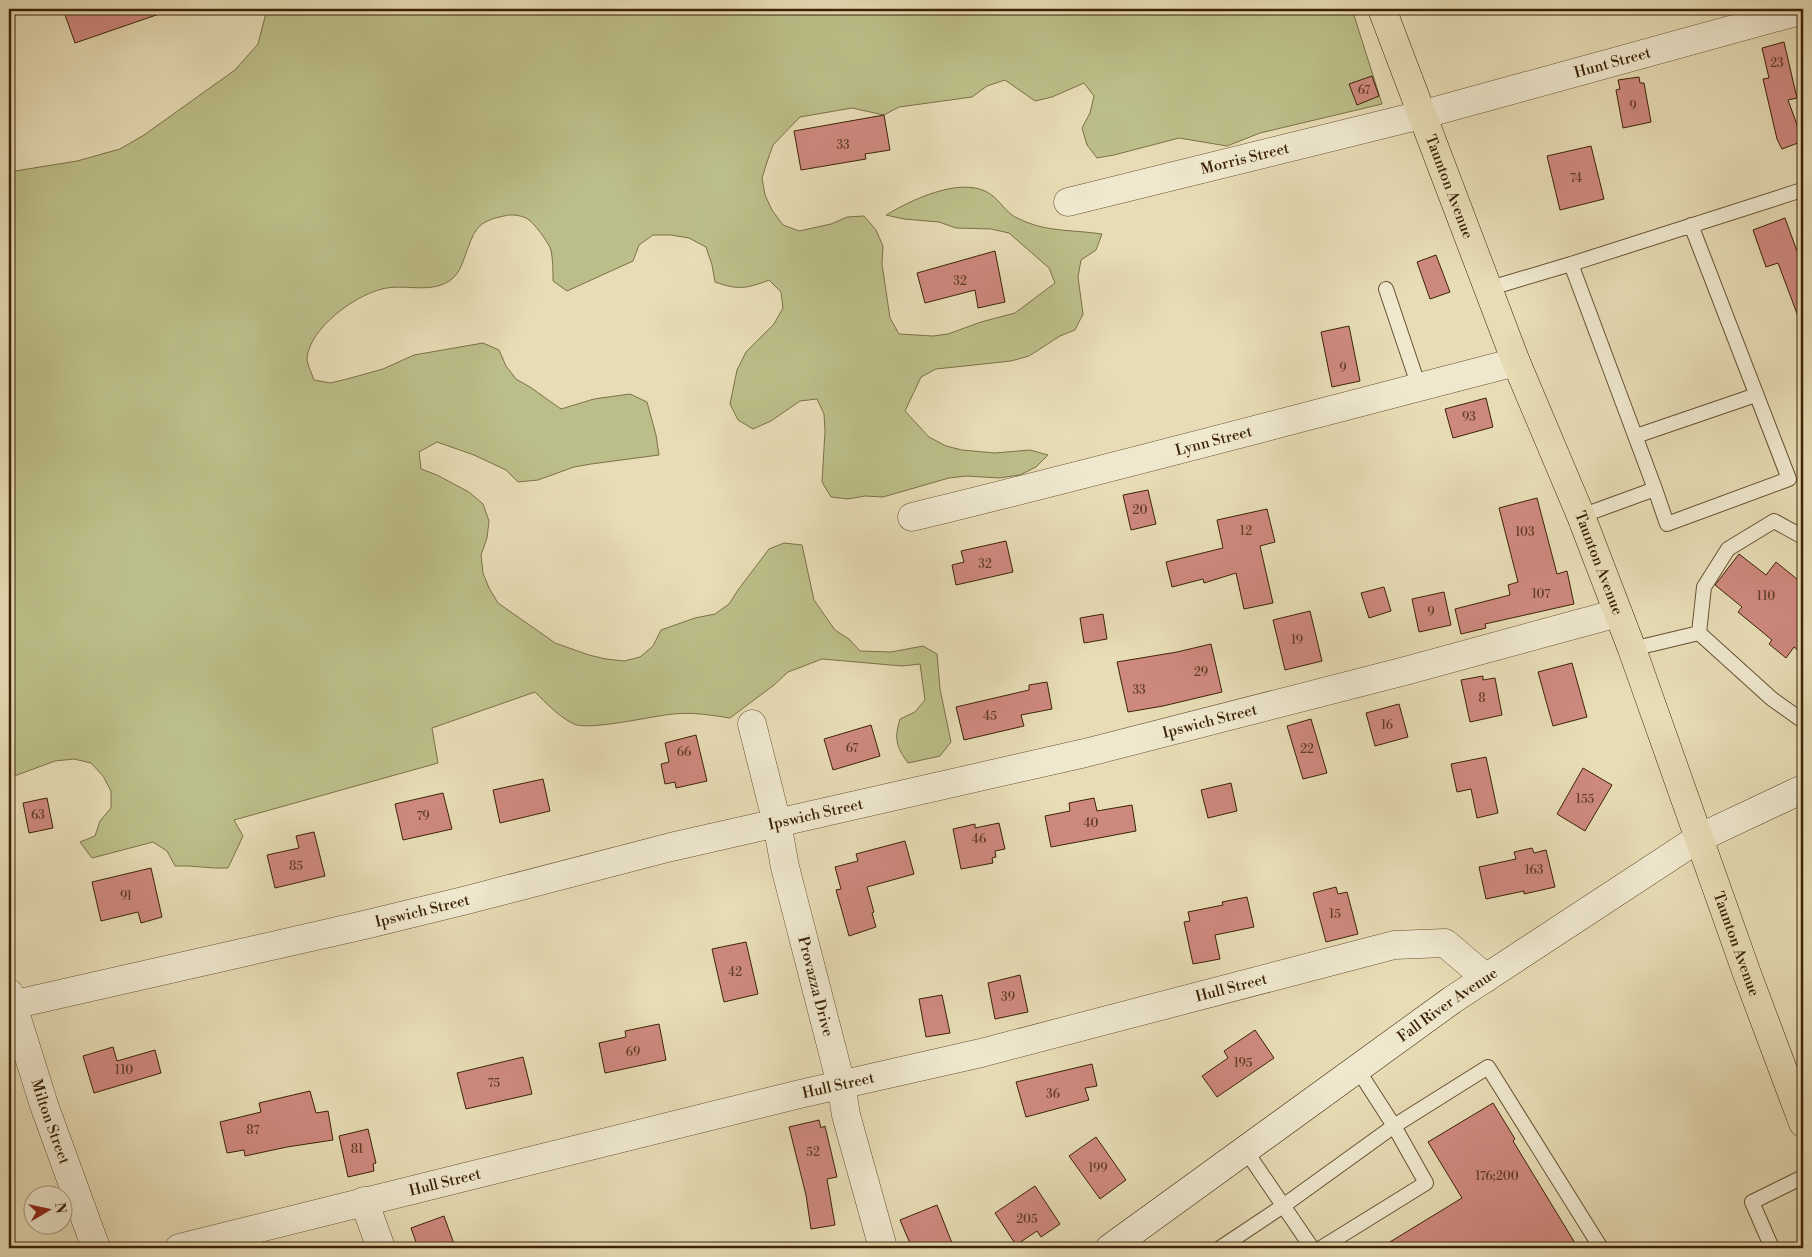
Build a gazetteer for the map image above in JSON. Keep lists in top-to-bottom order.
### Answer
{
  "streets": {
    "highway": ["Taunton Avenue"],
    "street": [
      "Hunt Street",
      "Morris Street",
      "Lynn Street",
      "Ipswich Street",
      "Provazza Drive",
      "Hull Street",
      "Fall River Avenue",
      "Milton Street"
    ]
  },
  "crossings": [
    ["Hunt Street", "Morris Street"],
    ["Hunt Street", "Taunton Avenue"],
    ["Morris Street", "Taunton Avenue"],
    ["Taunton Avenue", "Lynn Street"],
    ["Taunton Avenue", "Ipswich Street"],
    ["Taunton Avenue", "Fall River Avenue"],
    ["Ipswich Street", "Provazza Drive"],
    ["Ipswich Street", "Milton Street"],
    ["Provazza Drive", "Hull Street"],
    ["Hull Street", "Fall River Avenue"]
  ],
  "house_numbers": [
    "23",
    "67",
    "9",
    "33",
    "74",
    "32",
    "9",
    "93",
    "20",
    "12",
    "103",
    "32",
    "107",
    "110",
    "9",
    "19",
    "29",
    "33",
    "8",
    "45",
    "16",
    "67",
    "22",
    "66",
    "155",
    "63",
    "79",
    "40",
    "46",
    "85",
    "163",
    "91",
    "15",
    "42",
    "39",
    "69",
    "195",
    "110",
    "75",
    "36",
    "87",
    "81",
    "52",
    "199",
    "176;200",
    "205"
  ],
  "north": "right"
}
